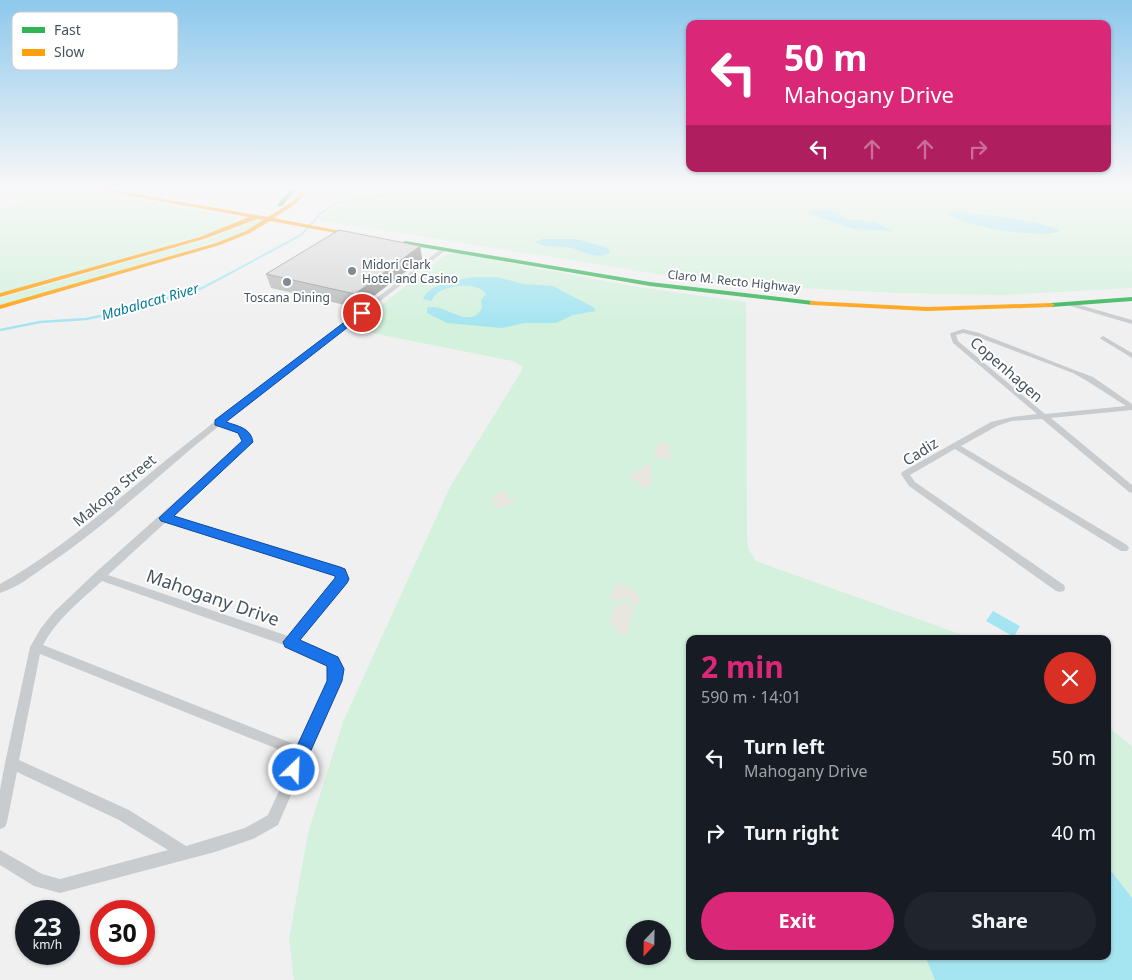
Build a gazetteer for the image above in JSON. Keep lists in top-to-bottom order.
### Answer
{
  "streets": {
    "main road": ["Claro M. Recto Highway"],
    "street": [
      "Copenhagen",
      "Cadiz",
      "Makopa Street",
      "Mahogany Drive"
    ]
  },
  "crossings": [
    ["Claro M. Recto Highway", "Makopa Street"],
    ["Copenhagen", "Cadiz"]
  ],
  "water": ["Mabalacat River"],
  "places": ["Midori Clark Hotel and Casino", "Toscana Dining"],
  "legend": ["Fast", "Slow"],
  "north": "bottom",
  "page": {
    "turn": ["50 m", "Mahogany Drive"],
    "heading": ["2 min", "590 m · 14:01"],
    "list": [
      {
        "name": "Turn left",
        "note": "Mahogany Drive",
        "value": "50 m"
      },
      {
        "name": "Turn right",
        "value": "40 m"
      }
    ],
    "buttons": ["Exit", "Share"],
    "speed": "23 km/h",
    "limit": "30"
  }
}
